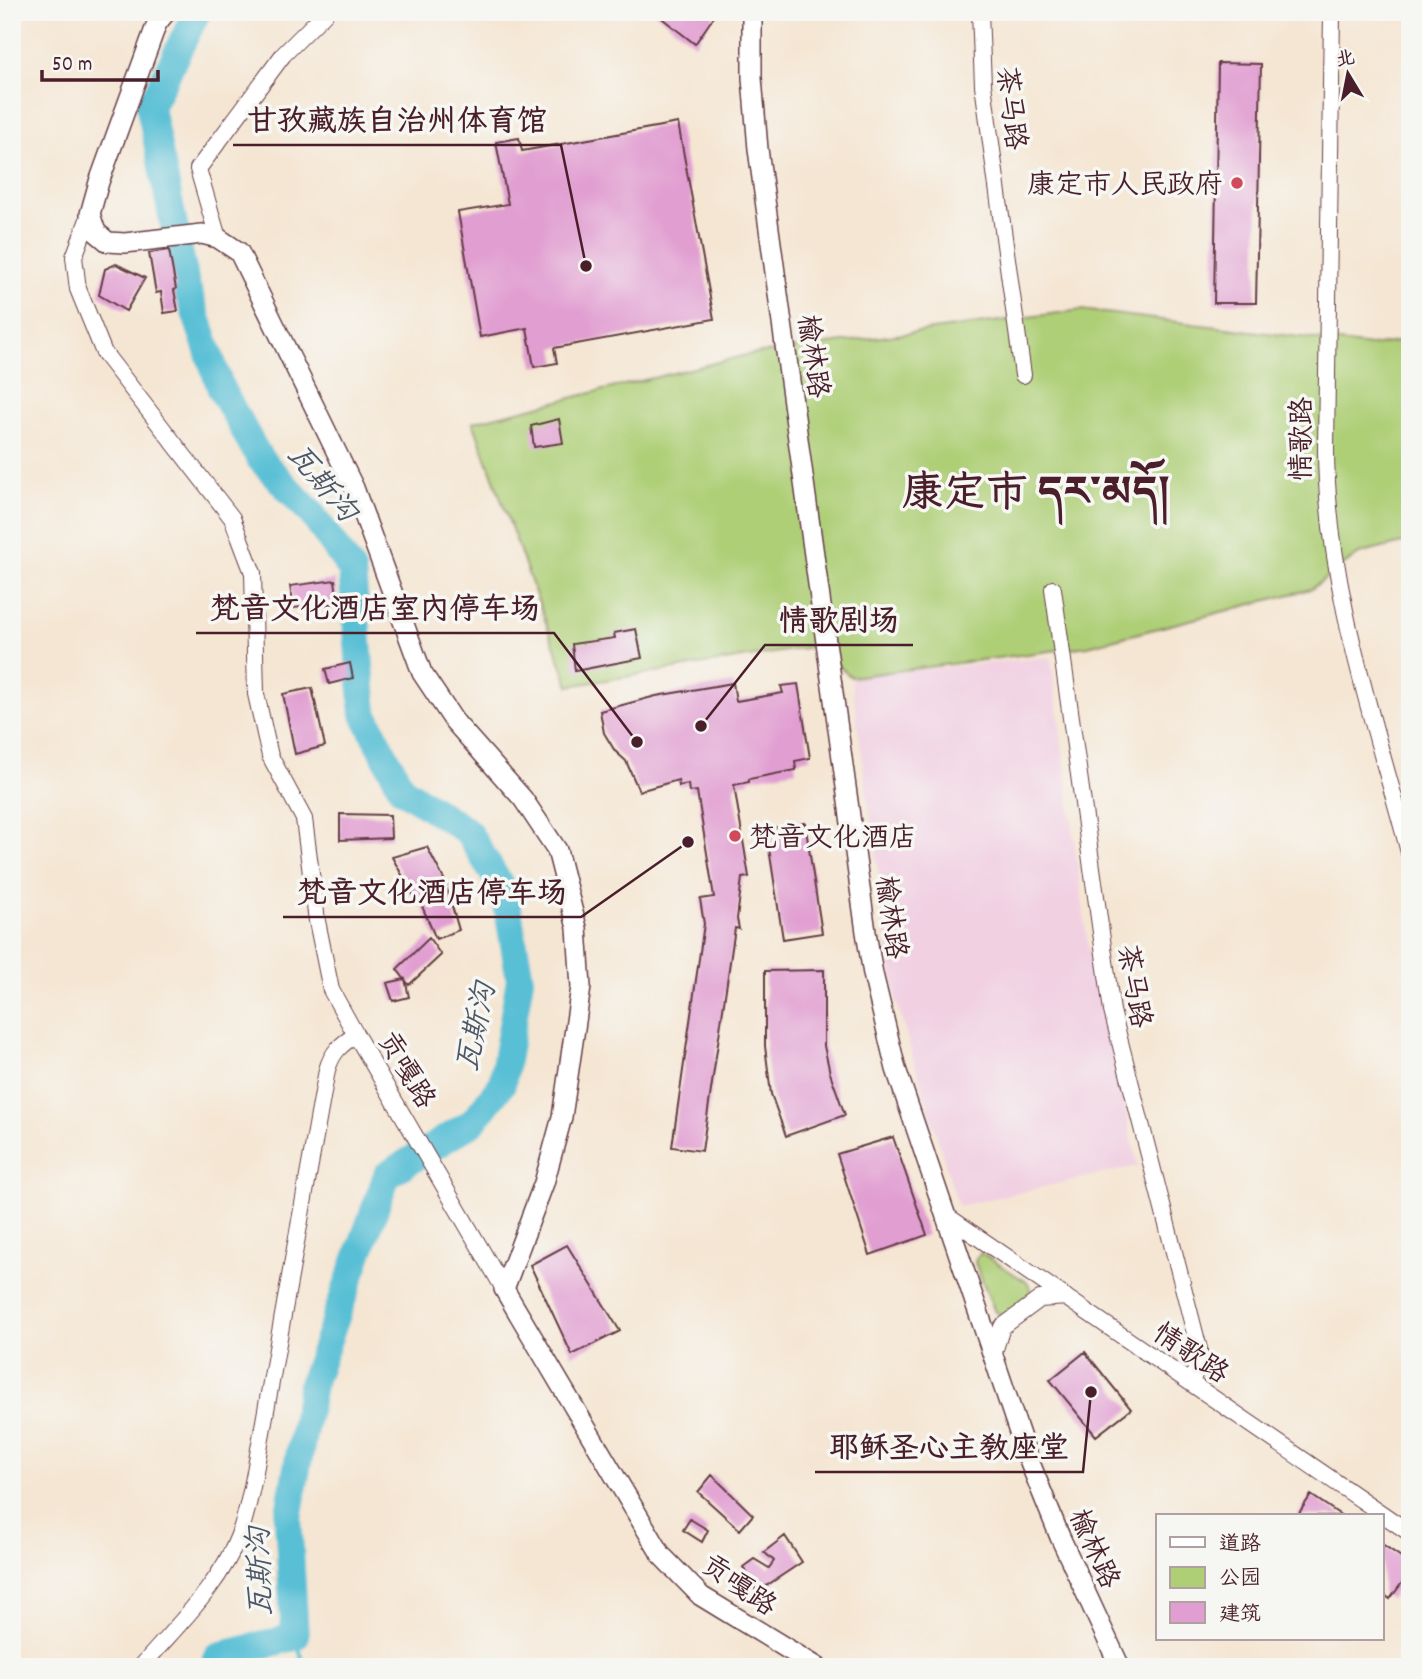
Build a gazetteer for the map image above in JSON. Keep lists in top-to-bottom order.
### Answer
{
  "streets": {
    "main road": ["榆林路", "贡嘎路"],
    "street": ["茶马路", "情歌路"]
  },
  "crossings": [
    ["茶马路", "情歌路"],
    ["榆林路", "情歌路"]
  ],
  "districts": ["康定市 དར་མདོ།"],
  "water": ["瓦斯沟"],
  "places": [
    "康定市人民政府",
    "甘孜藏族自治州体育馆",
    "情歌剧场",
    "梵音文化酒店室内停车场",
    "梵音文化酒店",
    "梵音文化酒店停车场",
    "耶稣圣心主教座堂"
  ],
  "legend": ["道路", "公园", "建筑"],
  "scale_bar": "50 m",
  "north": "top"
}
